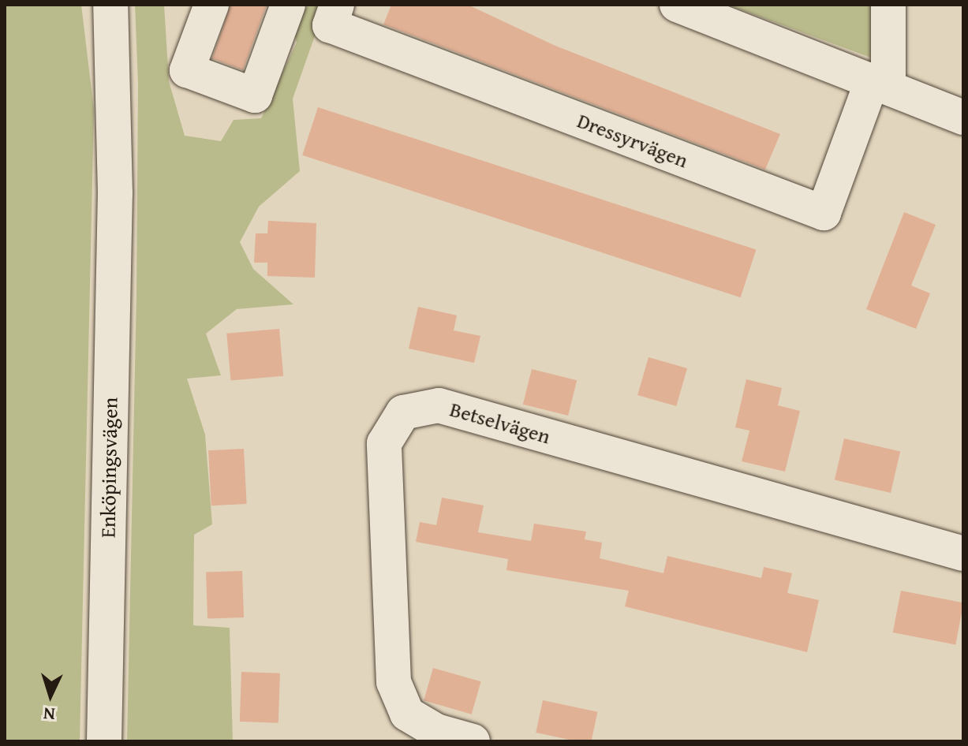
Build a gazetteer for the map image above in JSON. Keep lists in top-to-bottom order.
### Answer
{
  "streets": {
    "street": ["Dressyrvägen", "Betselvägen", "Enköpingsvägen"]
  },
  "north": "bottom"
}
